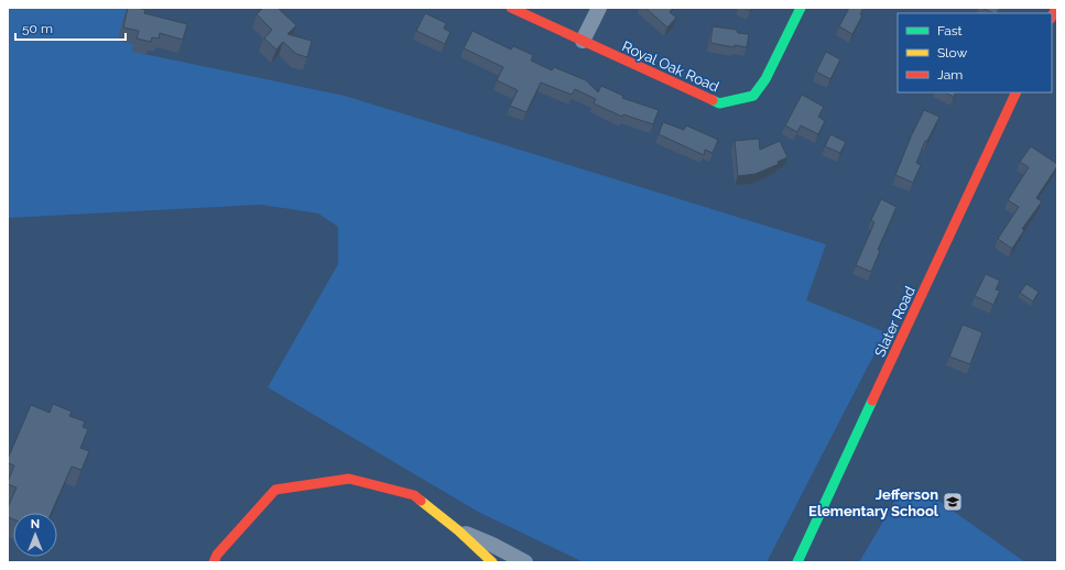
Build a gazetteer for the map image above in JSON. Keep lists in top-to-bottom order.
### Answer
{
  "streets": {
    "street": ["Royal Oak Road", "Slater Road"]
  },
  "places": {
    "school or university": ["Jefferson Elementary School"]
  },
  "legend": ["Fast", "Slow", "Jam"],
  "scale_bar": "50 m",
  "north": "top"
}
